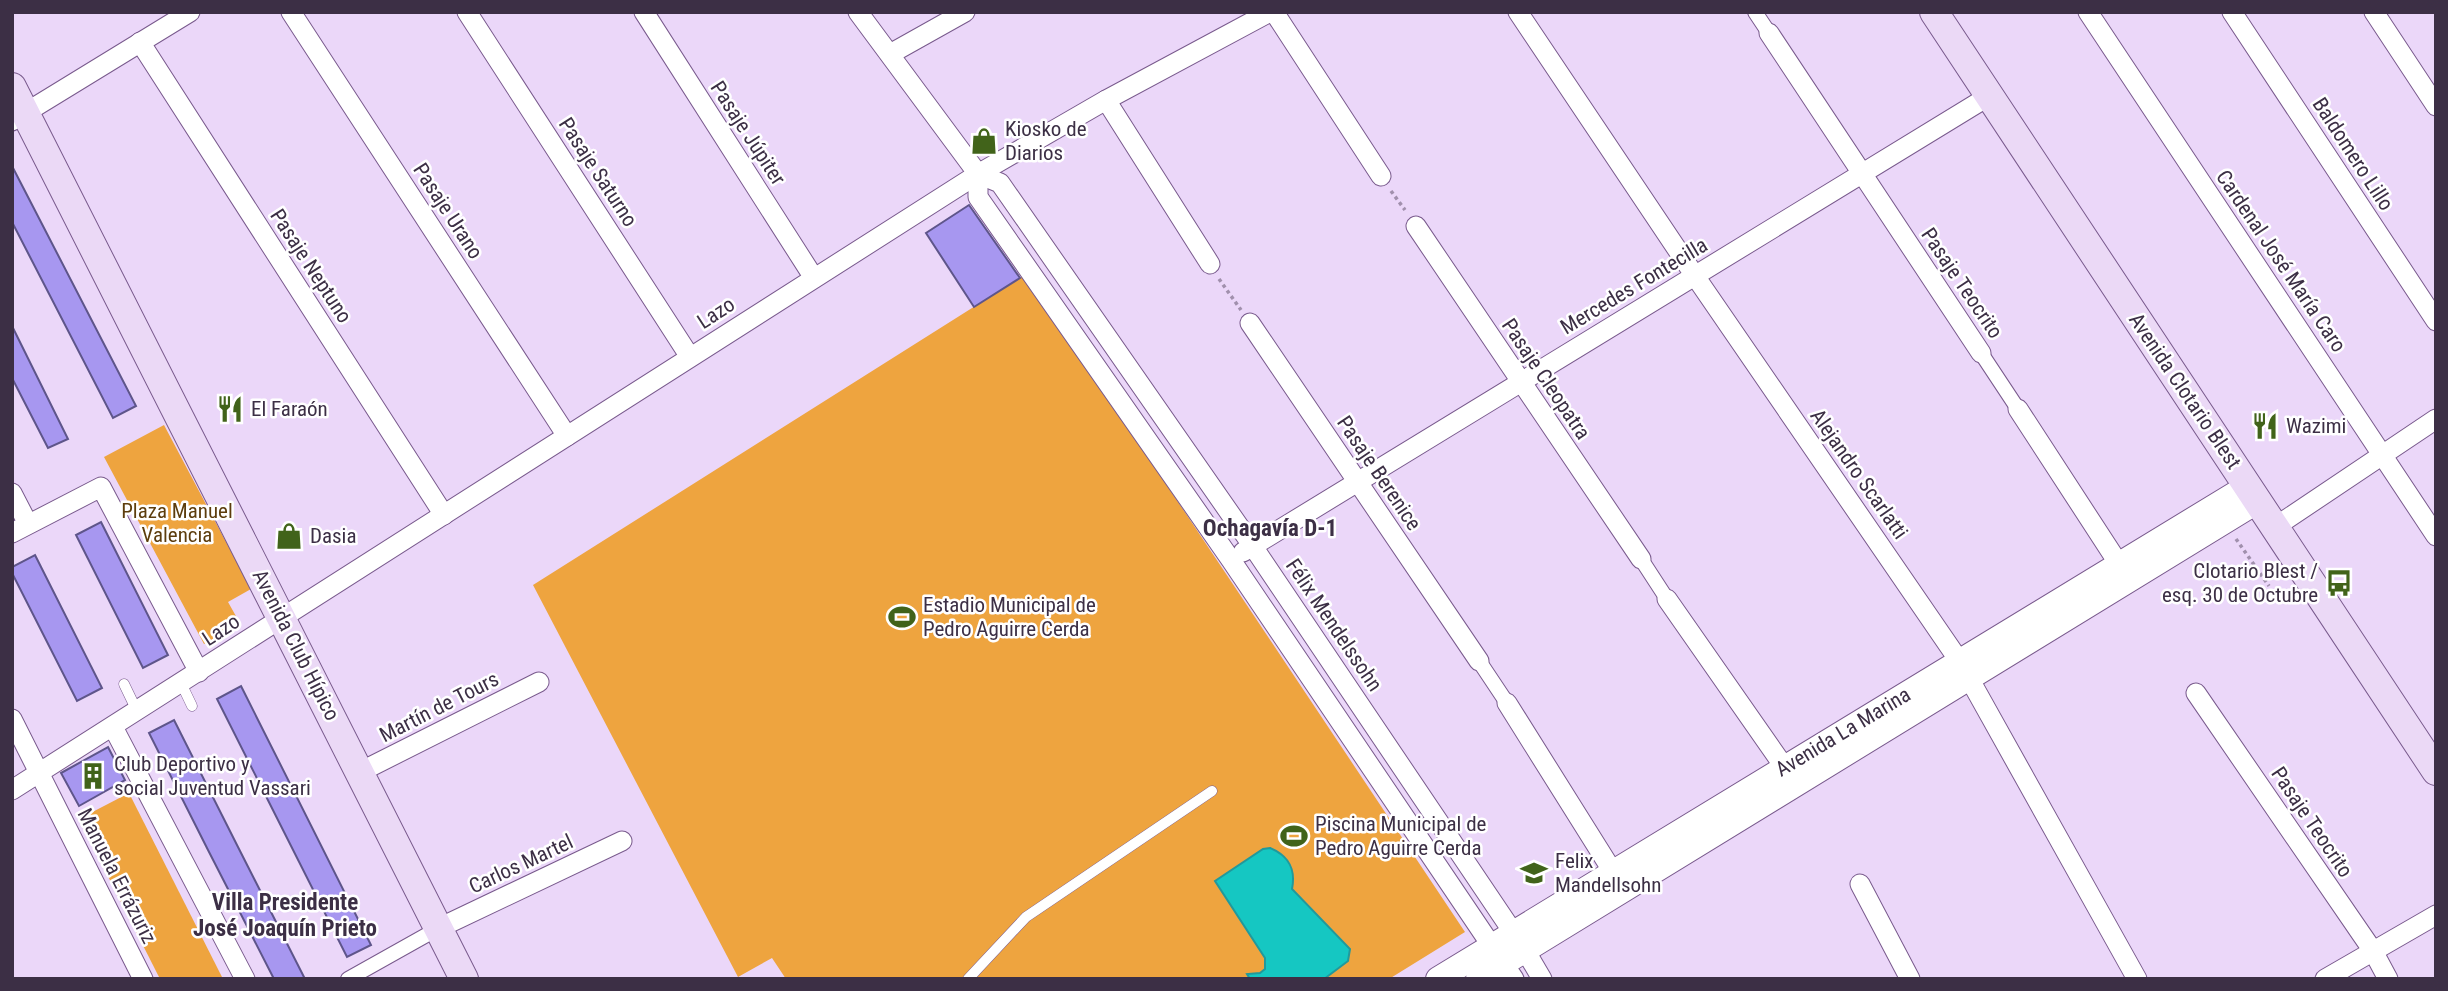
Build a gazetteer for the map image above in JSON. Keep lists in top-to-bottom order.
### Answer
{
  "streets": {
    "main road": ["Avenida Clotario Blest", "Avenida Club Hípico"],
    "street": [
      "Pasaje Júpiter",
      "Baldomero Lillo",
      "Pasaje Saturno",
      "Pasaje Urano",
      "Cardenal José María Caro",
      "Pasaje Neptuno",
      "Pasaje Teocrito",
      "Mercedes Fontecilla",
      "Lazo",
      "Pasaje Cleopatra",
      "Pasaje Berenice",
      "Alejandro Scarlatti",
      "Félix Mendelssohn",
      "Martín de Tours",
      "Avenida La Marina",
      "Carlos Martel",
      "Manuela Errázuriz"
    ]
  },
  "crossings": [
    ["Pasaje Júpiter", "Lazo"],
    ["Pasaje Saturno", "Lazo"],
    ["Pasaje Urano", "Lazo"],
    ["Pasaje Neptuno", "Lazo"],
    ["Pasaje Teocrito", "Mercedes Fontecilla"],
    ["Pasaje Teocrito", "Avenida La Marina"],
    ["Mercedes Fontecilla", "Pasaje Cleopatra"],
    ["Mercedes Fontecilla", "Avenida Clotario Blest"],
    ["Mercedes Fontecilla", "Pasaje Berenice"],
    ["Mercedes Fontecilla", "Alejandro Scarlatti"],
    ["Mercedes Fontecilla", "Félix Mendelssohn"],
    ["Lazo", "Félix Mendelssohn"],
    ["Lazo", "Avenida Club Hípico"],
    ["Lazo", "Manuela Errázuriz"],
    ["Pasaje Cleopatra", "Avenida La Marina"],
    ["Avenida Clotario Blest", "Avenida La Marina"],
    ["Pasaje Berenice", "Avenida La Marina"],
    ["Alejandro Scarlatti", "Avenida La Marina"],
    ["Félix Mendelssohn", "Avenida La Marina"],
    ["Avenida Club Hípico", "Martín de Tours"],
    ["Avenida Club Hípico", "Carlos Martel"]
  ],
  "districts": ["Ochagavía D-1", "Villa Presidente José Joaquín Prieto"],
  "parks": ["Plaza Manuel Valencia"],
  "places": {
    "shop": ["Kiosko de Diarios", "Dasia"],
    "restaurant": ["El Faraón", "Wazimi"],
    "bus stop": ["Clotario Blest / esq. 30 de Octubre"],
    "sports": ["Estadio Municipal de Pedro Aguirre Cerda", "Piscina Municipal de Pedro Aguirre Cerda"],
    "building": ["Club Deportivo y social Juventud Vassari"],
    "school or university": ["Felix Mandellsohn"]
  }
}
